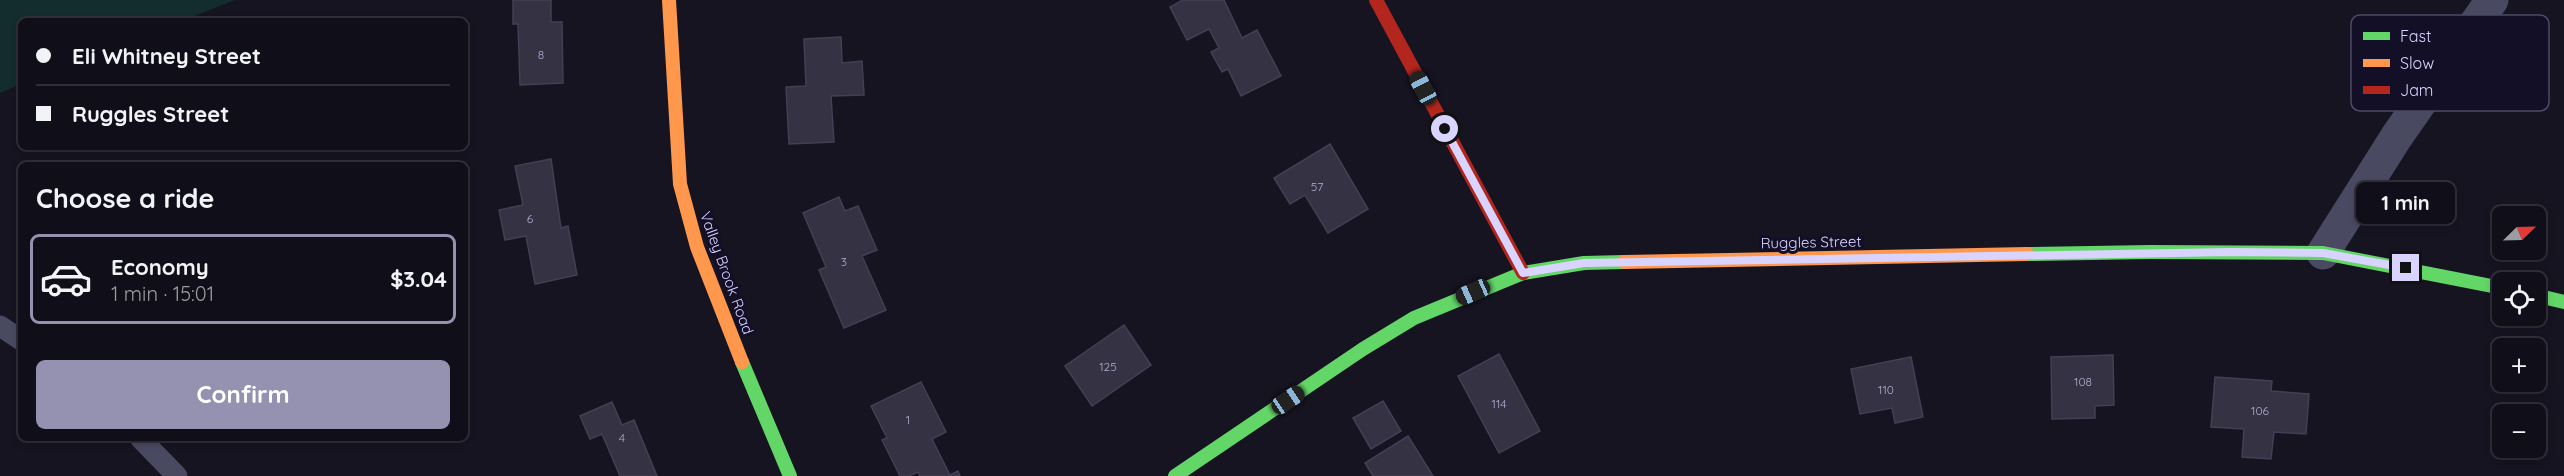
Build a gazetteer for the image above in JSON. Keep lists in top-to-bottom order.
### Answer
{
  "streets": {
    "street": ["Ruggles Street", "Valley Brook Road"]
  },
  "house_numbers": [
    "8",
    "57",
    "6",
    "3",
    "125",
    "108",
    "110",
    "114",
    "106",
    "1",
    "4"
  ],
  "legend": ["Fast", "Slow", "Jam"],
  "north": "top right",
  "page": {
    "banner": ["Eli Whitney Street", "Ruggles Street"],
    "heading": "Choose a ride",
    "bubble": "1 min",
    "map_buttons": ["+", "−"],
    "list": [
      {
        "name": "Economy",
        "note": "1 min · 15:01",
        "value": "$3.04"
      }
    ],
    "buttons": "Confirm"
  }
}
